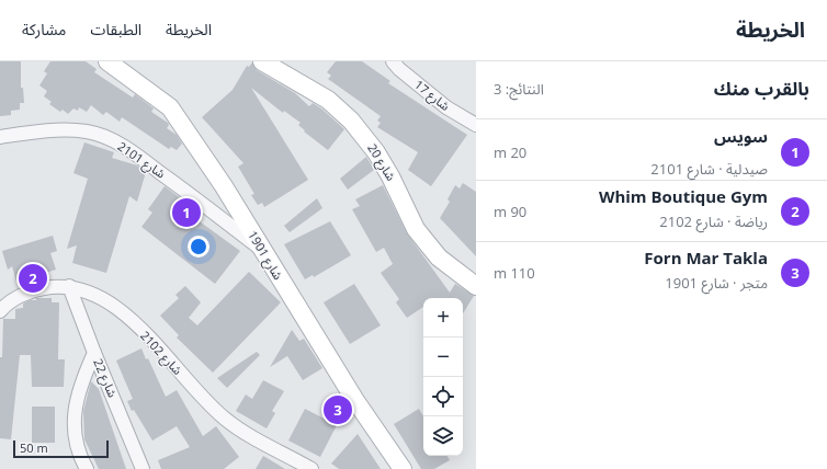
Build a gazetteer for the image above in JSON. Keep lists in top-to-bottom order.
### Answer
{
  "streets": {
    "street": [
      "شارع 17",
      "شارع 2101",
      "شارع 20",
      "شارع 1901",
      "شارع 2102",
      "شارع 22"
    ]
  },
  "crossings": [
    ["شارع 2101", "شارع 1901"],
    ["شارع 2102", "شارع 22"]
  ],
  "scale_bar": "50 m",
  "page": {
    "header": "الخريطة",
    "nav": ["الخريطة", "الطبقات", "مشاركة"],
    "heading": ["بالقرب منك", "النتائج: 3"],
    "list": [
      {
        "mark": "1",
        "name": "سويس",
        "note": "صيدلية · شارع 2101",
        "value": "20 m"
      },
      {
        "mark": "2",
        "name": "Whim Boutique Gym",
        "note": "رياضة · شارع 2102",
        "value": "90 m"
      },
      {
        "mark": "3",
        "name": "Forn Mar Takla",
        "note": "متجر · شارع 1901",
        "value": "110 m"
      }
    ],
    "pins": ["1", "2", "3"],
    "map_buttons": ["+", "−"],
    "scale": "50 m"
  }
}
